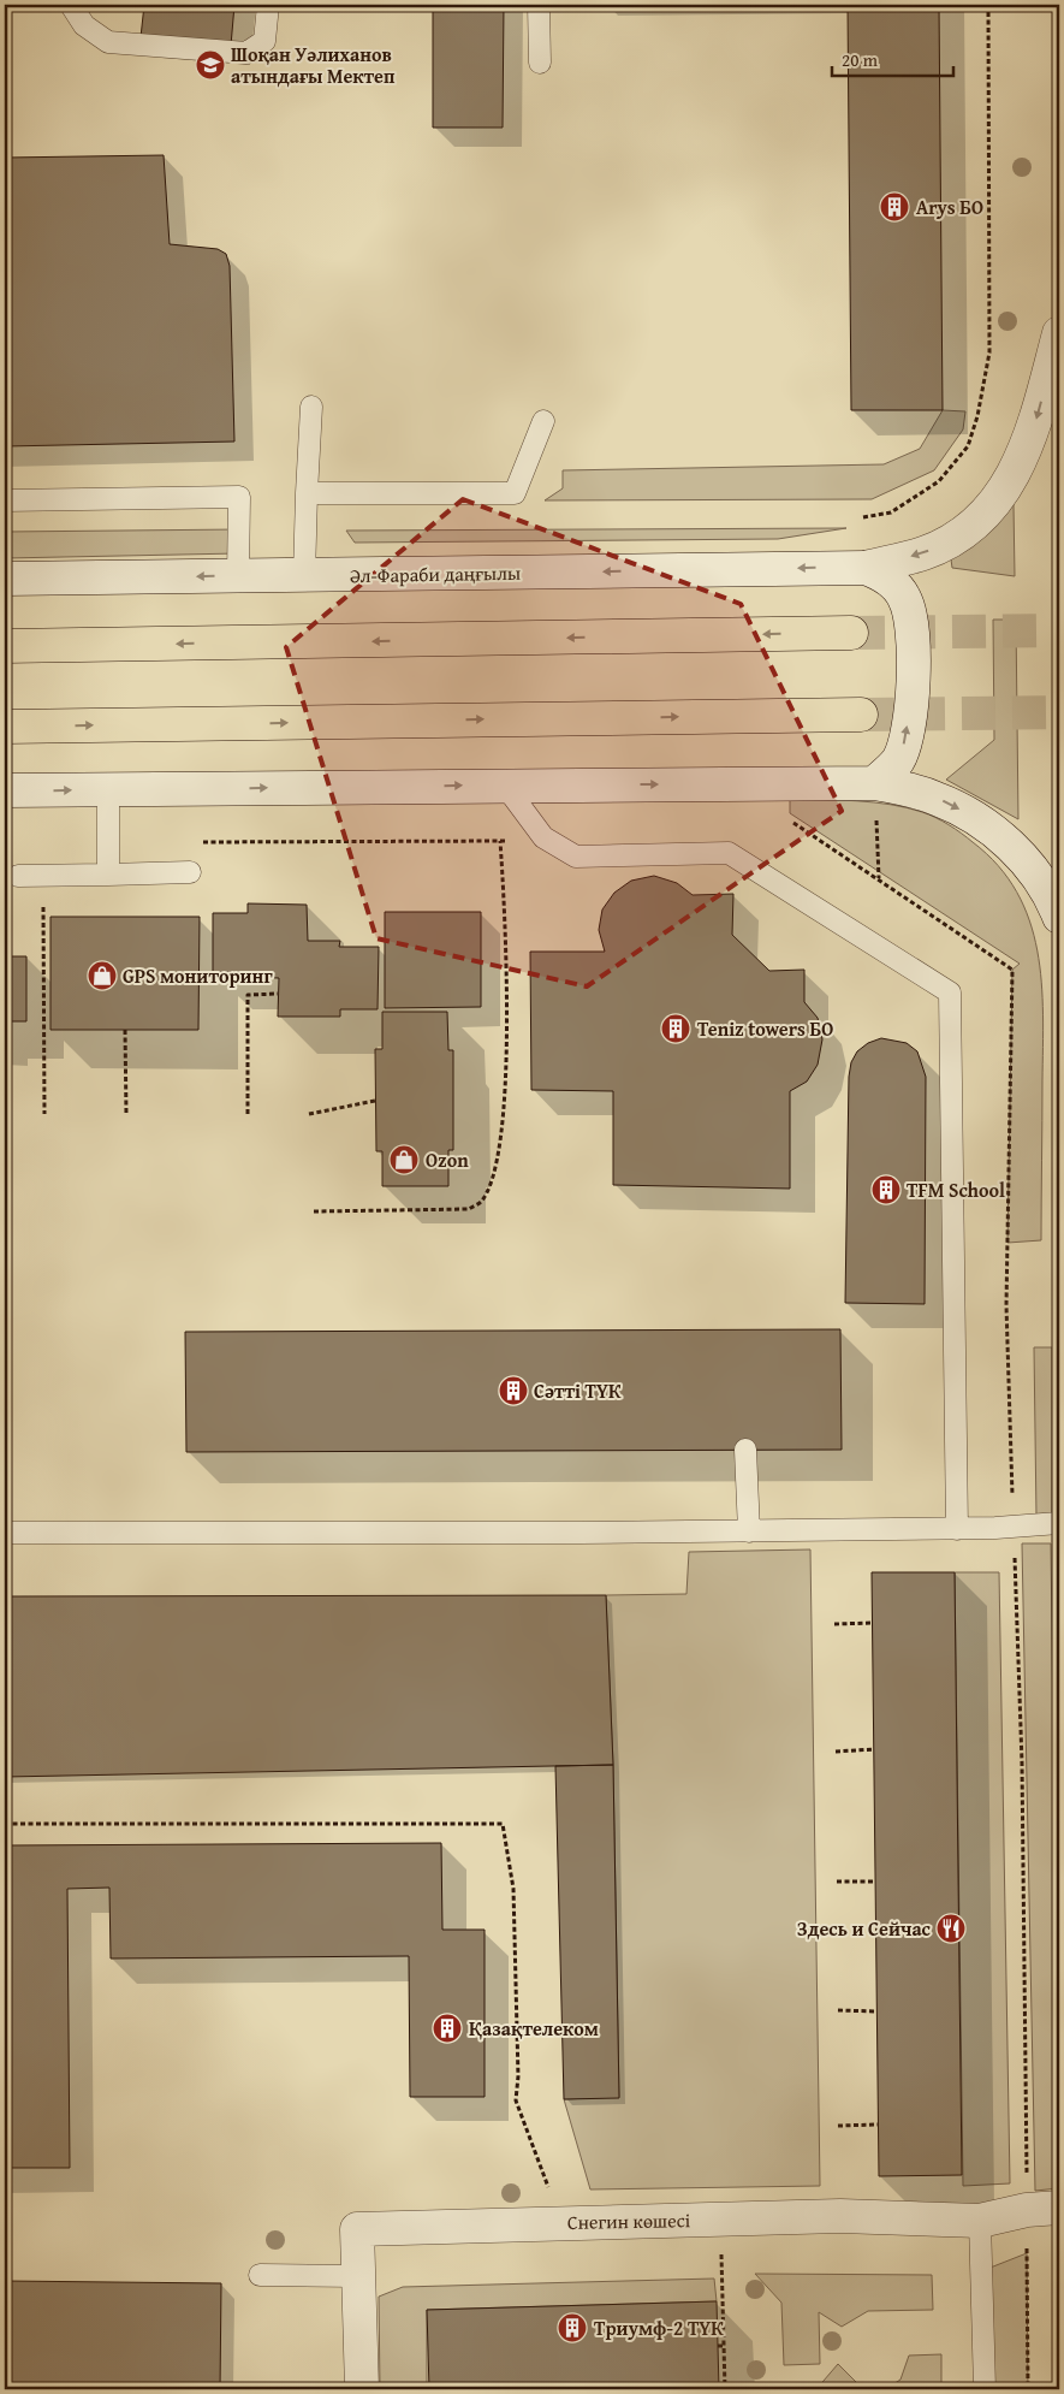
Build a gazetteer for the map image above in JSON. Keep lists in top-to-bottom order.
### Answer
{
  "streets": {
    "main road": ["Әл-Фараби даңғылы", "Снегин көшесі"]
  },
  "places": {
    "school or university": ["Шоқан Уәлиханов атындағы Мектеп"],
    "building": [
      "Arys БО",
      "Teniz towers БО",
      "TFM School",
      "Сәтті ТҮК",
      "Қазақтелеком",
      "Триумф-2 ТҮК"
    ],
    "shop": ["GPS мониторинг", "Ozon"],
    "restaurant": ["Здесь и Сейчас"]
  },
  "scale_bar": "20 m"
}
